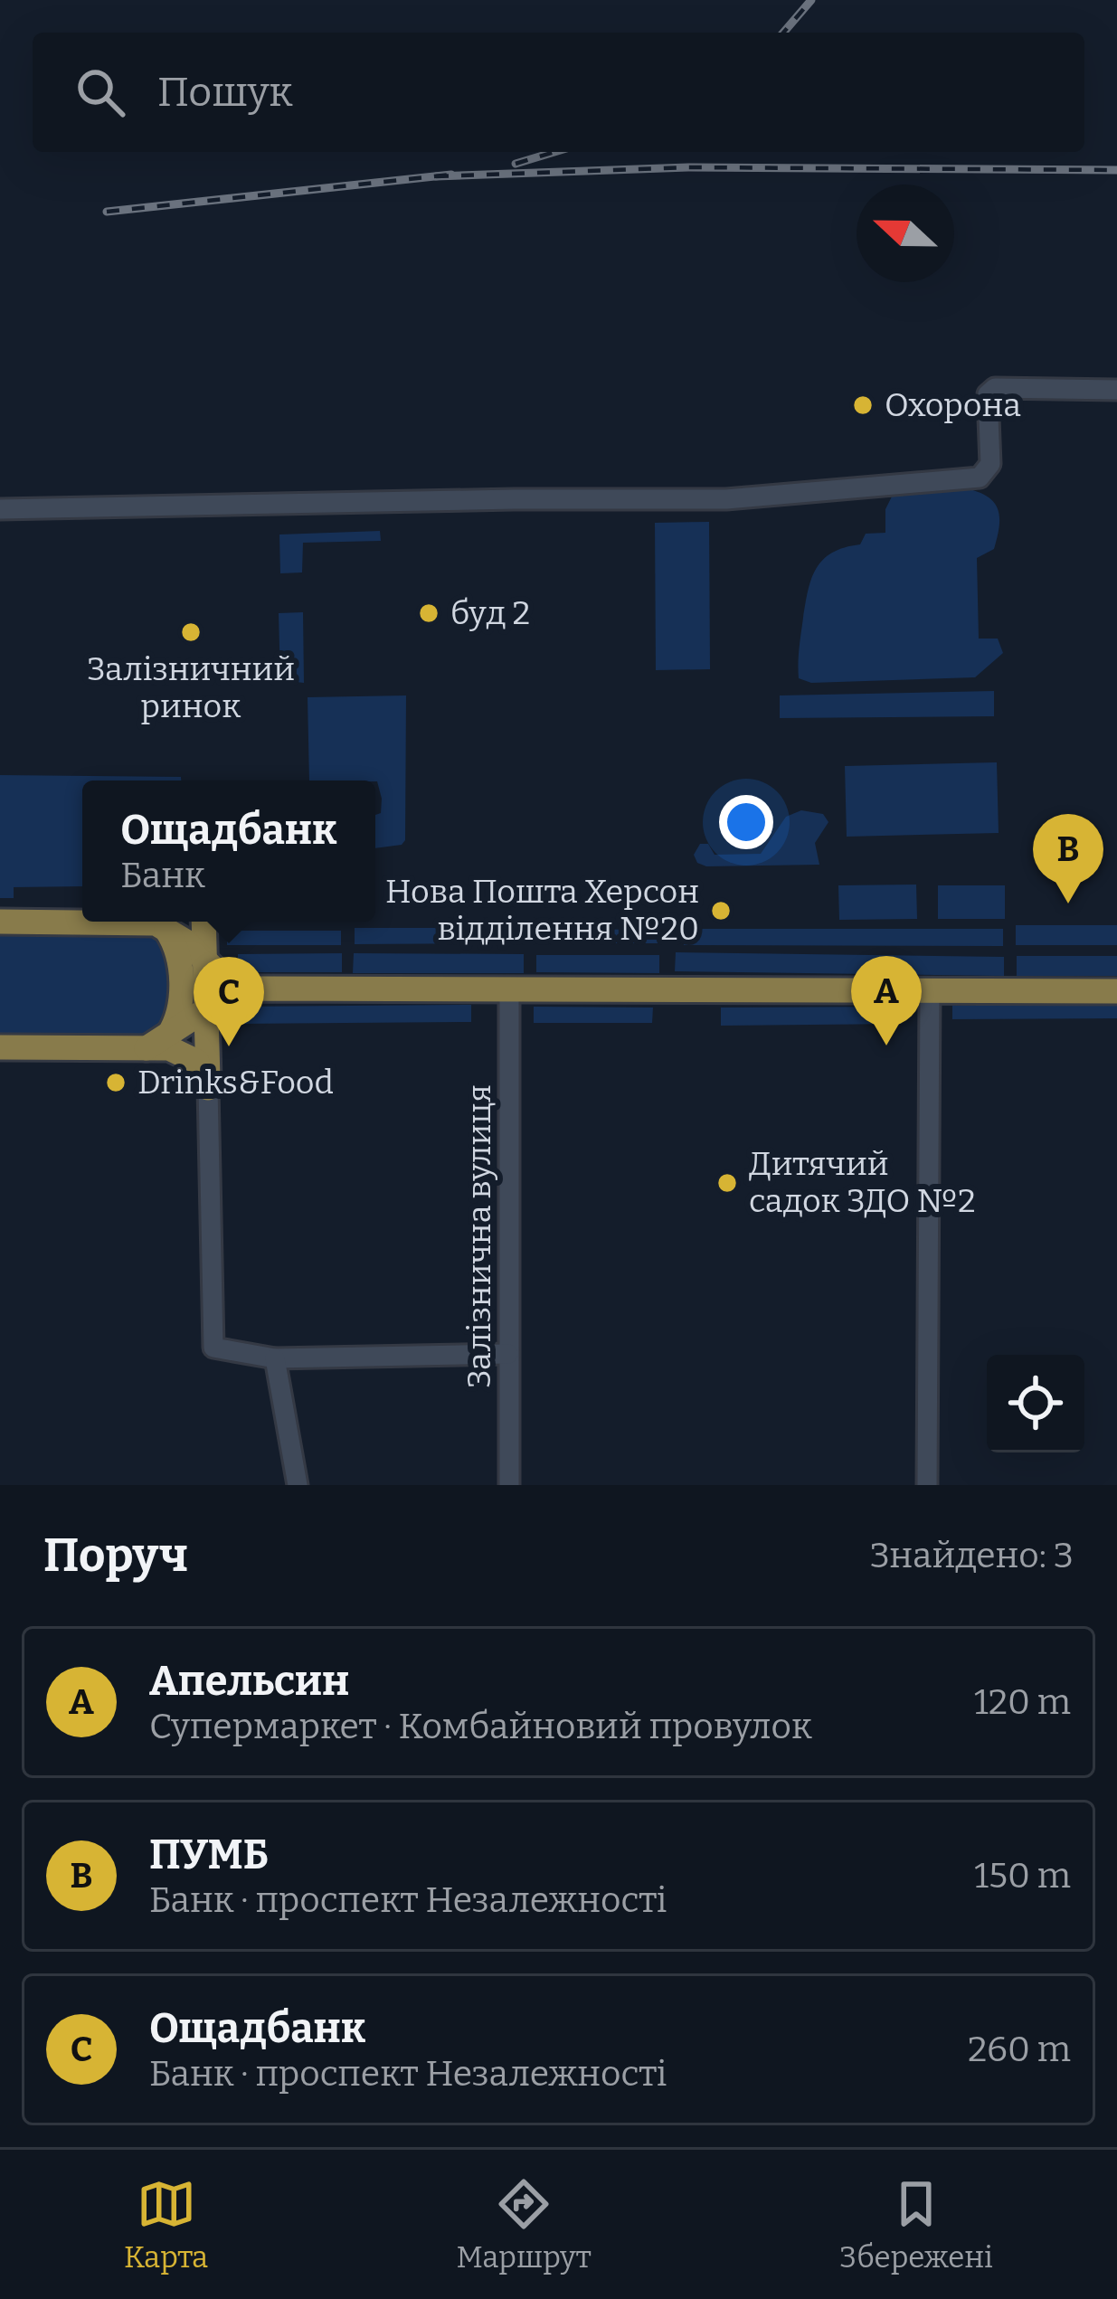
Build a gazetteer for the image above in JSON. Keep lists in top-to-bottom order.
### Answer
{
  "streets": {
    "street": ["Залізнична вулиця"]
  },
  "places": [
    "Охорона",
    "буд 2",
    "Залізничний ринок",
    "Нова Пошта Херсон відділення №20",
    "Drinks&Food",
    "Дитячий садок ЗДО №2"
  ],
  "north": "left",
  "page": {
    "search": "Пошук",
    "popup": ["Ощадбанк", "Банк"],
    "pins": ["B", "A", "C"],
    "heading": ["Поруч", "Знайдено: 3"],
    "list": [
      {
        "mark": "A",
        "name": "Апельсин",
        "note": "Супермаркет · Комбайновий провулок",
        "value": "120 m"
      },
      {
        "mark": "B",
        "name": "ПУМБ",
        "note": "Банк · проспект Незалежності",
        "value": "150 m"
      },
      {
        "mark": "C",
        "name": "Ощадбанк",
        "note": "Банк · проспект Незалежності",
        "value": "260 m"
      }
    ],
    "nav": ["Карта", "Маршрут", "Збережені"]
  }
}
